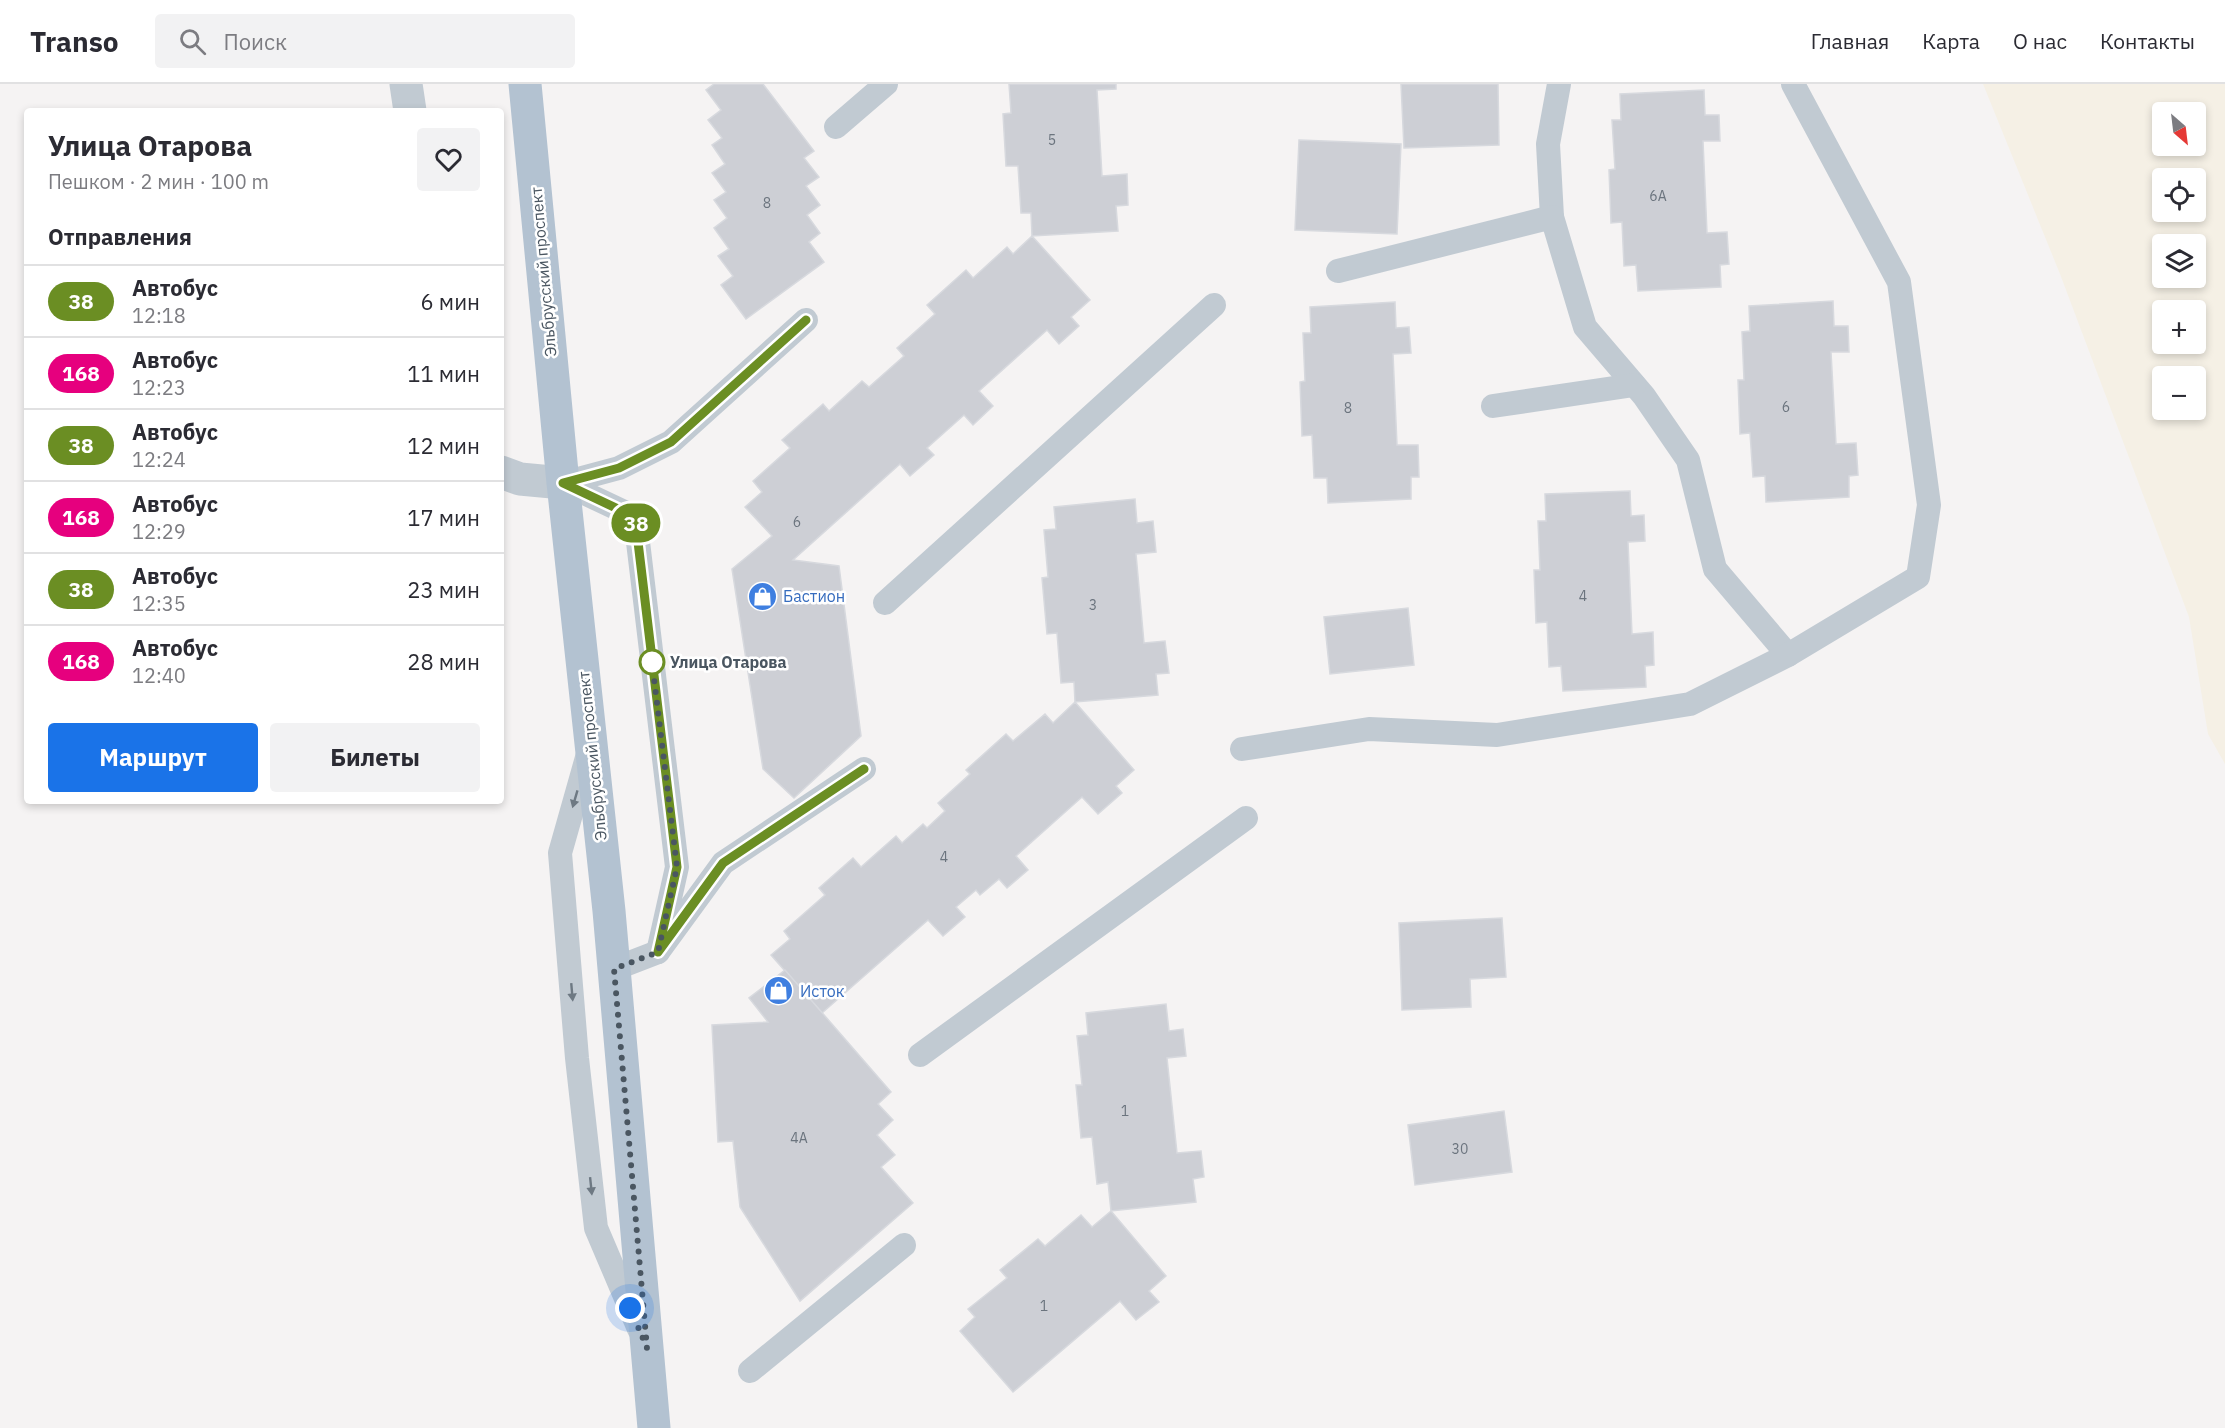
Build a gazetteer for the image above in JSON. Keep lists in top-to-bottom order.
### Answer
{
  "streets": {
    "main road": ["Эльбрусский проспект"]
  },
  "places": {
    "shop": ["Бастион", "Исток"],
    "other": ["Улица Отарова"]
  },
  "lines": ["bus line 38"],
  "house_numbers": [
    "5",
    "6А",
    "8",
    "6",
    "8",
    "6",
    "4",
    "3",
    "4",
    "1",
    "4А",
    "30",
    "1"
  ],
  "north": "bottom right",
  "page": {
    "header": "Transo",
    "search": "Поиск",
    "nav": [
      "Главная",
      "Карта",
      "О нас",
      "Контакты"
    ],
    "on_map": "38",
    "map_buttons": ["+", "−"],
    "heading": [
      ["Улица Отарова", "Пешком · 2 мин · 100 m"],
      "Отправления"
    ],
    "list": [
      {
        "mark": "38",
        "name": "Автобус",
        "note": "12:18",
        "value": "6 мин"
      },
      {
        "mark": "168",
        "name": "Автобус",
        "note": "12:23",
        "value": "11 мин"
      },
      {
        "mark": "38",
        "name": "Автобус",
        "note": "12:24",
        "value": "12 мин"
      },
      {
        "mark": "168",
        "name": "Автобус",
        "note": "12:29",
        "value": "17 мин"
      },
      {
        "mark": "38",
        "name": "Автобус",
        "note": "12:35",
        "value": "23 мин"
      },
      {
        "mark": "168",
        "name": "Автобус",
        "note": "12:40",
        "value": "28 мин"
      }
    ],
    "buttons": ["Маршрут", "Билеты"]
  }
}
